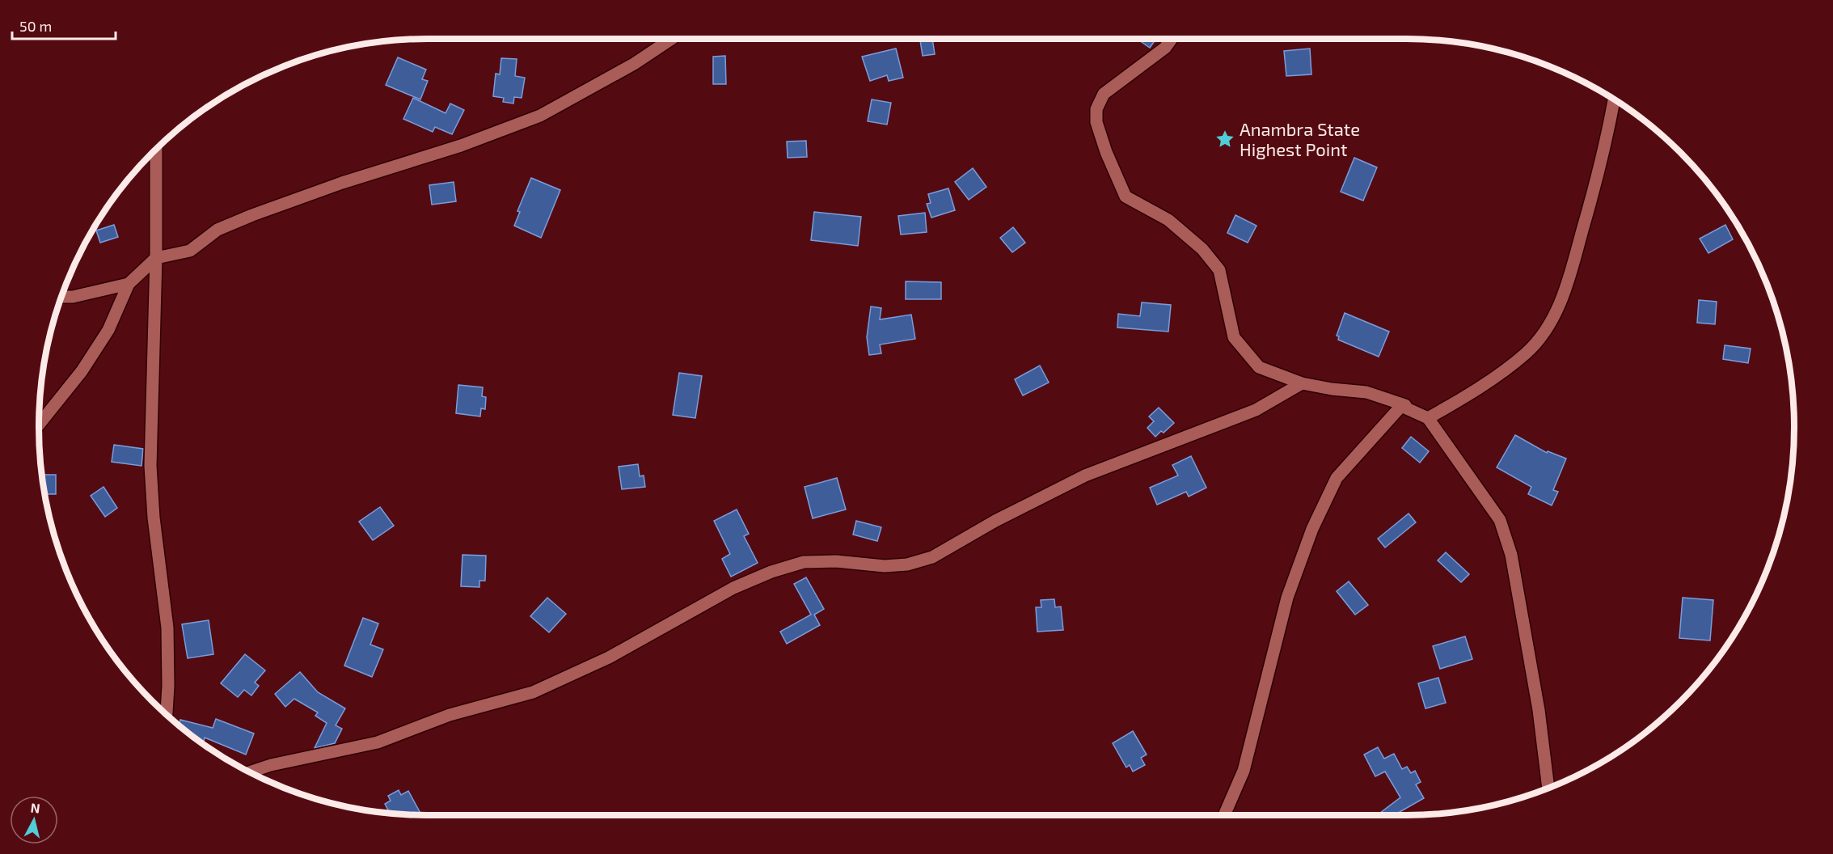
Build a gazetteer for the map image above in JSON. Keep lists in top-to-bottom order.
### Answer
{
  "places": {
    "place": ["Anambra State Highest Point"]
  },
  "scale_bar": "50 m",
  "north": "top"
}
